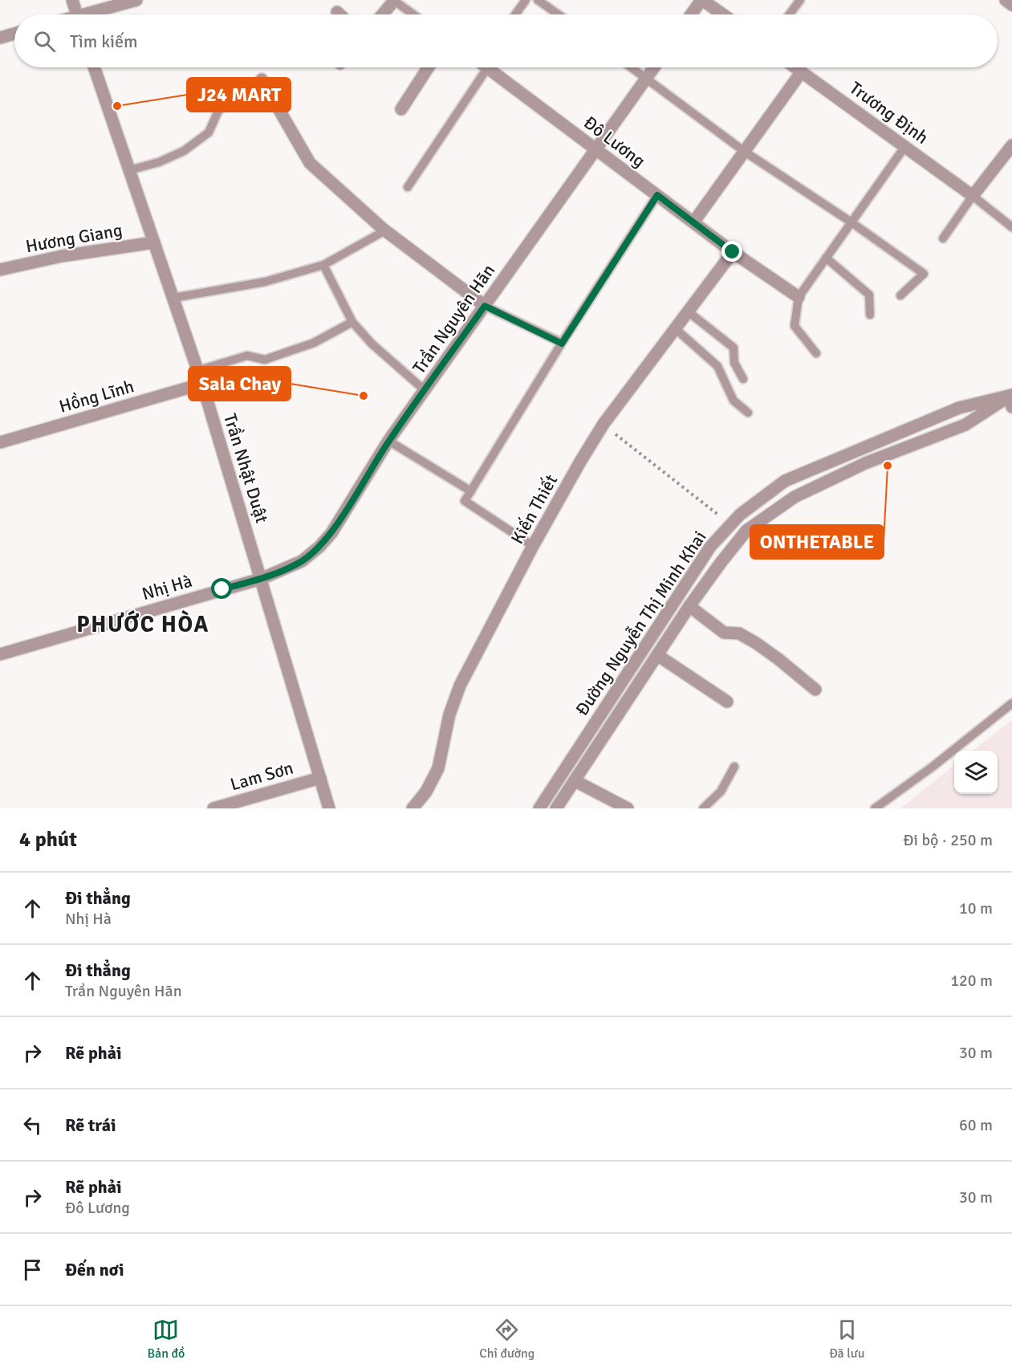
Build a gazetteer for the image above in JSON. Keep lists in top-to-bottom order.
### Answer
{
  "streets": {
    "street": [
      "Trương Định",
      "Đô Lương",
      "Hương Giang",
      "Trần Nguyên Hãn",
      "Hồng Lĩnh",
      "Trần Nhật Duật",
      "Kiến Thiết",
      "Nhị Hà",
      "Đường Nguyễn Thị Minh Khai",
      "Lam Sơn"
    ]
  },
  "crossings": [
    ["Đô Lương", "Trần Nguyên Hãn"],
    ["Đô Lương", "Kiến Thiết"],
    ["Hương Giang", "Trần Nhật Duật"],
    ["Trần Nguyên Hãn", "Trần Nhật Duật"],
    ["Trần Nguyên Hãn", "Nhị Hà"],
    ["Hồng Lĩnh", "Trần Nhật Duật"],
    ["Trần Nhật Duật", "Nhị Hà"],
    ["Trần Nhật Duật", "Lam Sơn"]
  ],
  "districts": ["PHƯỚC HÒA"],
  "places": ["J24 MART", "Sala Chay", "ONTHETABLE"],
  "page": {
    "search": "Tìm kiếm",
    "heading": ["4 phút", "Đi bộ · 250 m"],
    "list": [
      ["Đi thẳng", "Nhị Hà", "10 m"],
      ["Đi thẳng", "Trần Nguyên Hãn", "120 m"],
      ["Rẽ phải", "30 m"],
      ["Rẽ trái", "60 m"],
      ["Rẽ phải", "Đô Lương", "30 m"],
      "Đến nơi"
    ],
    "nav": ["Bản đồ", "Chỉ đường", "Đã lưu"]
  }
}
